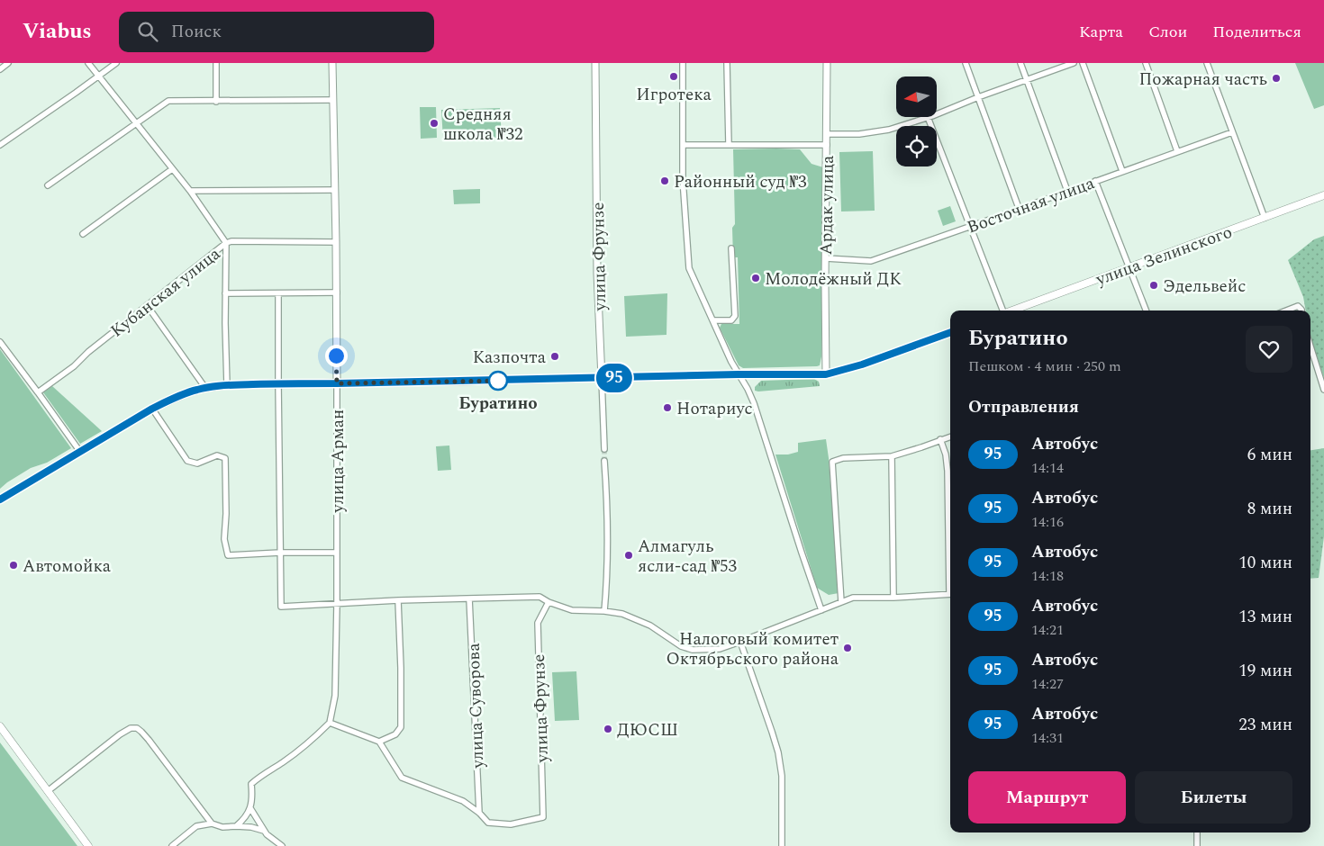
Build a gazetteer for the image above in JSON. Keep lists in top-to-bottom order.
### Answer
{
  "streets": {
    "main road": ["улица Зелинского"],
    "street": [
      "Восточная улица",
      "Ардак улица",
      "улица Фрунзе",
      "Кубанская улица",
      "улица Арман",
      "улица Суворова"
    ]
  },
  "crossings": [
    ["Восточная улица", "Ардак улица"],
    ["улица Фрунзе", "улица Суворова"],
    ["Кубанская улица", "улица Арман"]
  ],
  "places": [
    "Игротека",
    "Пожарная часть",
    "Средняя школа №32",
    "Районный суд №3",
    "Молодёжный ДК",
    "Эдельвейс",
    "Казпочта",
    "Буратино",
    "Нотариус",
    "Алмагуль ясли-сад №53",
    "Автомойка",
    "Налоговый комитет Октябрьского района",
    "ДЮСШ"
  ],
  "lines": ["bus line 95"],
  "north": "left",
  "page": {
    "header": "Viabus",
    "search": "Поиск",
    "nav": ["Карта", "Слои", "Поделиться"],
    "on_map": "95",
    "heading": [
      ["Буратино", "Пешком · 4 мин · 250 m"],
      "Отправления"
    ],
    "list": [
      {
        "mark": "95",
        "name": "Автобус",
        "note": "14:14",
        "value": "6 мин"
      },
      {
        "mark": "95",
        "name": "Автобус",
        "note": "14:16",
        "value": "8 мин"
      },
      {
        "mark": "95",
        "name": "Автобус",
        "note": "14:18",
        "value": "10 мин"
      },
      {
        "mark": "95",
        "name": "Автобус",
        "note": "14:21",
        "value": "13 мин"
      },
      {
        "mark": "95",
        "name": "Автобус",
        "note": "14:27",
        "value": "19 мин"
      },
      {
        "mark": "95",
        "name": "Автобус",
        "note": "14:31",
        "value": "23 мин"
      }
    ],
    "buttons": ["Маршрут", "Билеты"]
  }
}
